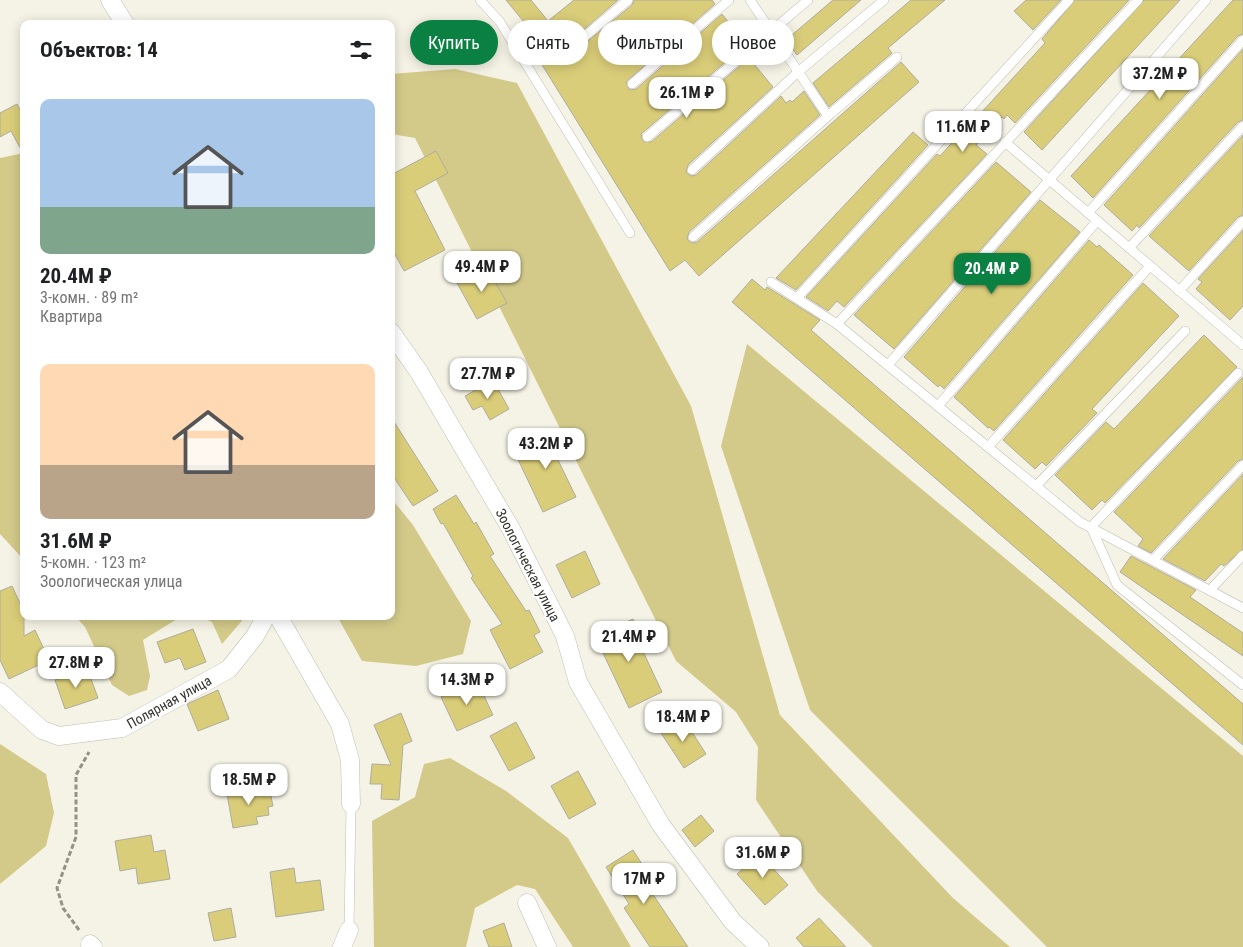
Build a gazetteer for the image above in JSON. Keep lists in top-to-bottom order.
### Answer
{
  "streets": {
    "street": ["Зоологическая улица", "Полярная улица"]
  },
  "page": {
    "chip": [
      "Купить",
      "Снять",
      "Фильтры",
      "Новое"
    ],
    "heading": "Объектов: 14",
    "price": [
      "37.2M ₽",
      "26.1M ₽",
      "11.6M ₽",
      "49.4M ₽",
      "20.4M ₽",
      "27.7M ₽",
      "43.2M ₽",
      "21.4M ₽",
      "27.8M ₽",
      "14.3M ₽",
      "18.4M ₽",
      "18.5M ₽",
      "31.6M ₽",
      "17M ₽"
    ],
    "list": [
      {
        "name": "20.4M ₽",
        "note": "3-комн. · 89 m² · Квартира"
      },
      {
        "name": "31.6M ₽",
        "note": "5-комн. · 123 m² · Зоологическая улица"
      }
    ]
  }
}
